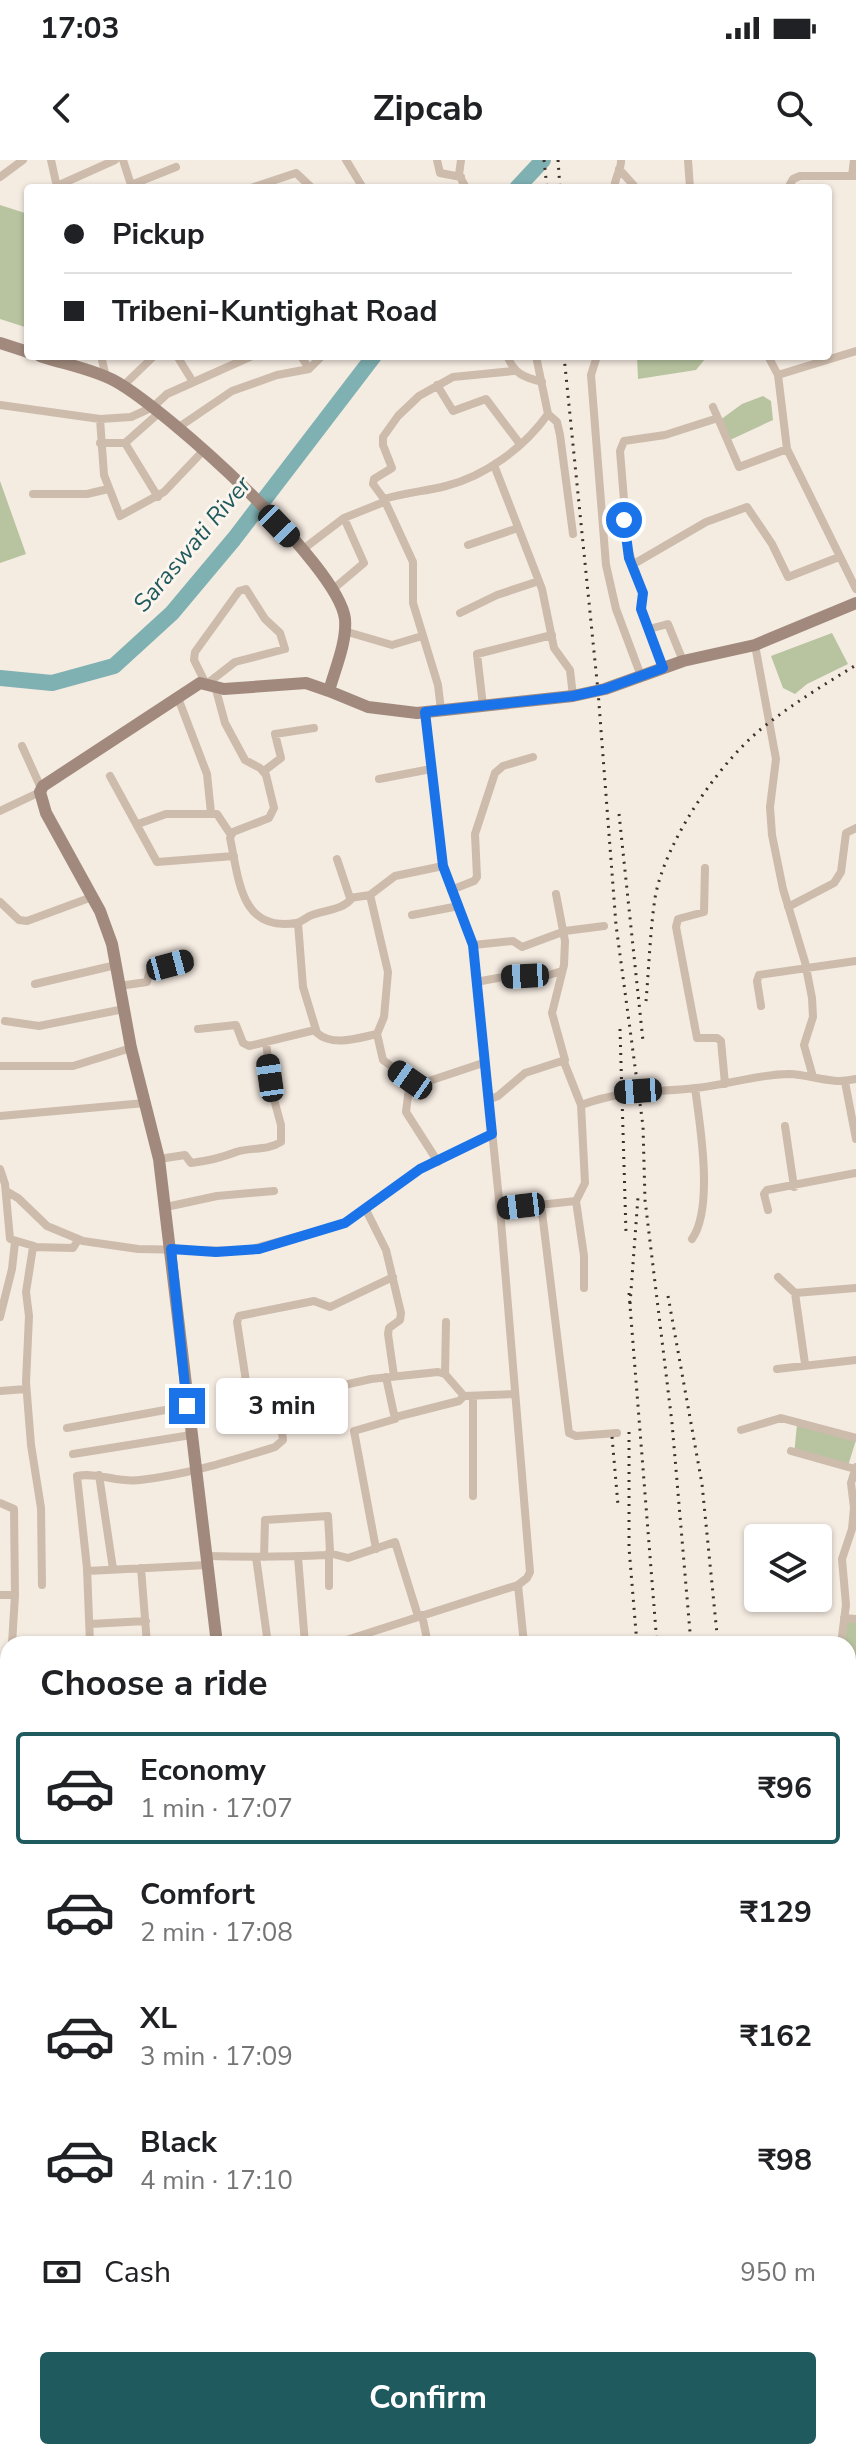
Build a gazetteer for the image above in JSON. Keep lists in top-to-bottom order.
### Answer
{
  "water": ["Saraswati River"],
  "page": {
    "status": "17:03",
    "header": "Zipcab",
    "banner": ["Pickup", "Tribeni-Kuntighat Road"],
    "bubble": "3 min",
    "heading": "Choose a ride",
    "list": [
      {
        "name": "Economy",
        "note": "1 min · 17:07",
        "value": "₹96"
      },
      {
        "name": "Comfort",
        "note": "2 min · 17:08",
        "value": "₹129"
      },
      {
        "name": "XL",
        "note": "3 min · 17:09",
        "value": "₹162"
      },
      {
        "name": "Black",
        "note": "4 min · 17:10",
        "value": "₹98"
      }
    ],
    "pay": ["Cash", "950 m"],
    "buttons": "Confirm"
  }
}
